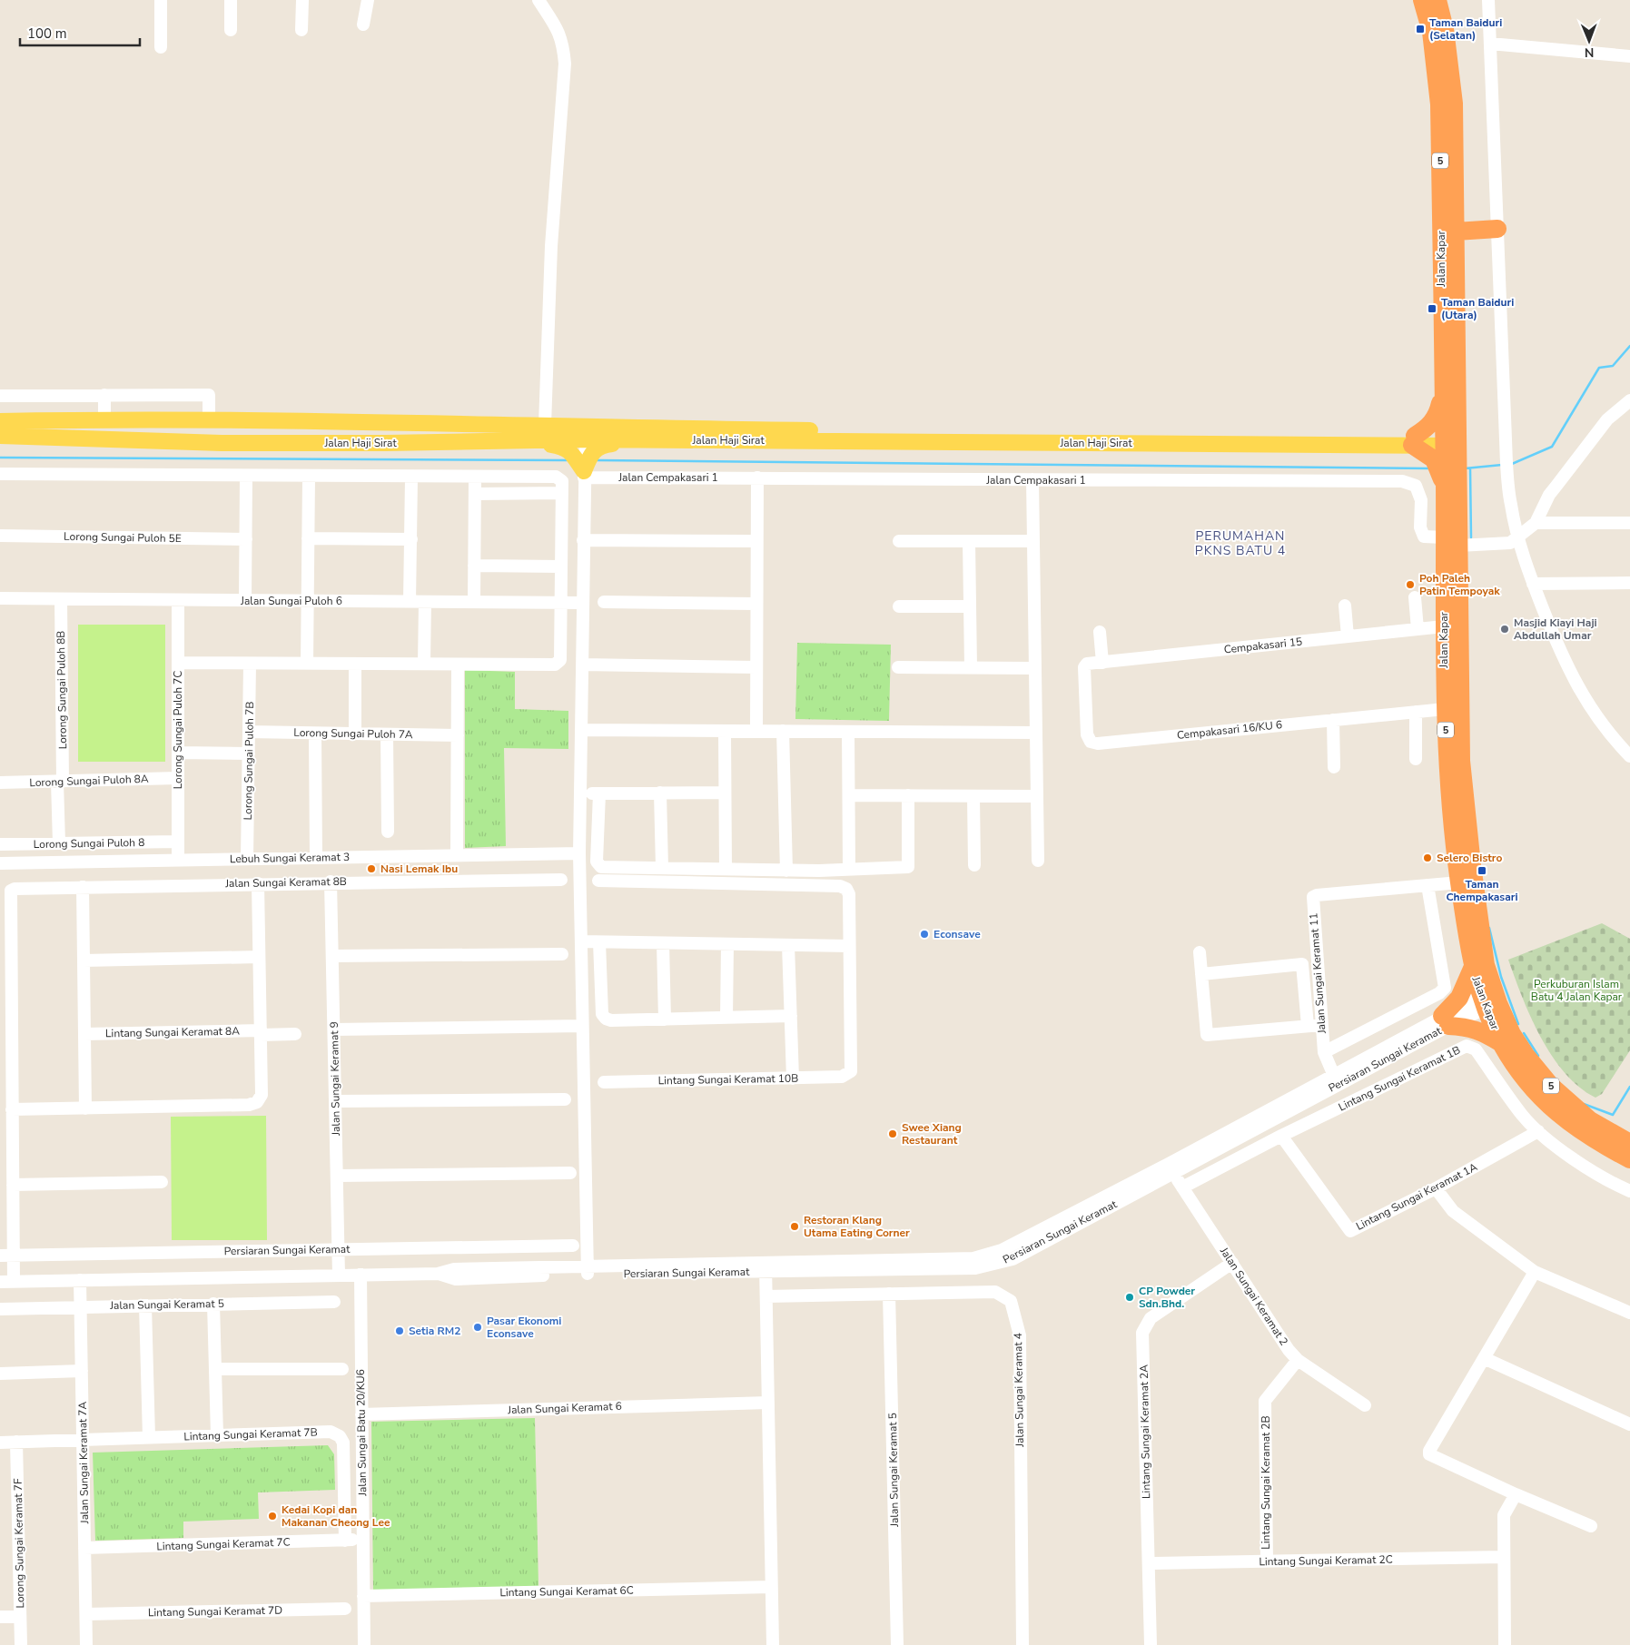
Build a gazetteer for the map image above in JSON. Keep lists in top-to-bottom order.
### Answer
{
  "streets": {
    "highway": ["5", "Jalan Kapar"],
    "main road": ["Jalan Haji Sirat"],
    "street": [
      "Jalan Cempakasari 1",
      "Lorong Sungai Puloh 5E",
      "Jalan Sungai Puloh 6",
      "Cempakasari 15",
      "Lorong Sungai Puloh 8B",
      "Lorong Sungai Puloh 7C",
      "Cempakasari 16/KU 6",
      "Lorong Sungai Puloh 7A",
      "Lorong Sungai Puloh 7B",
      "Lorong Sungai Puloh 8A",
      "Lorong Sungai Puloh 8",
      "Lebuh Sungai Keramat 3",
      "Jalan Sungai Keramat 8B",
      "Jalan Sungai Keramat 11",
      "Lintang Sungai Keramat 8A",
      "Persiaran Sungai Keramat",
      "Jalan Sungai Keramat 9",
      "Lintang Sungai Keramat 1B",
      "Lintang Sungai Keramat 10B",
      "Lintang Sungai Keramat 1A",
      "Jalan Sungai Keramat 2",
      "Jalan Sungai Keramat 5",
      "Jalan Sungai Keramat 4",
      "Jalan Sungai Keramat 6",
      "Lintang Sungai Keramat 2A",
      "Jalan Sungai Batu 20/KU6",
      "Lintang Sungai Keramat 7B",
      "Jalan Sungai Keramat 7A",
      "Lintang Sungai Keramat 2B",
      "Lorong Sungai Keramat 7F",
      "Lintang Sungai Keramat 7C",
      "Lintang Sungai Keramat 2C",
      "Lintang Sungai Keramat 6C",
      "Lintang Sungai Keramat 7D"
    ]
  },
  "crossings": [
    ["Jalan Kapar", "Jalan Haji Sirat"],
    ["Jalan Kapar", "Jalan Cempakasari 1"],
    ["Jalan Kapar", "Cempakasari 15"],
    ["Jalan Kapar", "Cempakasari 16/KU 6"],
    ["Jalan Kapar", "Jalan Sungai Keramat 11"],
    ["Jalan Kapar", "Persiaran Sungai Keramat"],
    ["Jalan Sungai Puloh 6", "Lorong Sungai Puloh 8B"],
    ["Jalan Sungai Puloh 6", "Lorong Sungai Puloh 7C"],
    ["Cempakasari 15", "Cempakasari 16/KU 6"],
    ["Lorong Sungai Puloh 8B", "Lorong Sungai Puloh 8A"],
    ["Lorong Sungai Puloh 8B", "Lorong Sungai Puloh 8"],
    ["Lorong Sungai Puloh 7C", "Lorong Sungai Puloh 8A"],
    ["Lorong Sungai Puloh 7C", "Lorong Sungai Puloh 8"],
    ["Lorong Sungai Puloh 7C", "Lebuh Sungai Keramat 3"],
    ["Lorong Sungai Puloh 7A", "Lorong Sungai Puloh 7B"],
    ["Lorong Sungai Puloh 7B", "Lebuh Sungai Keramat 3"],
    ["Jalan Sungai Keramat 8B", "Jalan Sungai Keramat 9"],
    ["Jalan Sungai Keramat 11", "Persiaran Sungai Keramat"],
    ["Persiaran Sungai Keramat", "Jalan Sungai Keramat 9"],
    ["Persiaran Sungai Keramat", "Jalan Sungai Keramat 2"],
    ["Persiaran Sungai Keramat", "Jalan Sungai Batu 20/KU6"],
    ["Persiaran Sungai Keramat", "Jalan Sungai Keramat 7A"],
    ["Lintang Sungai Keramat 1B", "Lintang Sungai Keramat 1A"],
    ["Lintang Sungai Keramat 1B", "Jalan Sungai Keramat 2"],
    ["Jalan Sungai Keramat 2", "Lintang Sungai Keramat 2A"],
    ["Jalan Sungai Keramat 2", "Lintang Sungai Keramat 2B"],
    ["Jalan Sungai Keramat 5", "Jalan Sungai Keramat 4"],
    ["Jalan Sungai Keramat 5", "Jalan Sungai Keramat 7A"],
    ["Jalan Sungai Keramat 6", "Jalan Sungai Batu 20/KU6"],
    ["Lintang Sungai Keramat 2A", "Lintang Sungai Keramat 2C"],
    ["Jalan Sungai Batu 20/KU6", "Lintang Sungai Keramat 7C"],
    ["Jalan Sungai Batu 20/KU6", "Lintang Sungai Keramat 6C"],
    ["Lintang Sungai Keramat 7B", "Jalan Sungai Keramat 7A"],
    ["Lintang Sungai Keramat 7B", "Lorong Sungai Keramat 7F"],
    ["Lintang Sungai Keramat 7B", "Lintang Sungai Keramat 7C"],
    ["Jalan Sungai Keramat 7A", "Lintang Sungai Keramat 7C"],
    ["Jalan Sungai Keramat 7A", "Lintang Sungai Keramat 7D"],
    ["Lintang Sungai Keramat 2B", "Lintang Sungai Keramat 2C"]
  ],
  "districts": ["PERUMAHAN PKNS BATU 4"],
  "parks": ["Perkuburan Islam Batu 4 Jalan Kapar"],
  "places": {
    "transit": ["Taman Baiduri (Selatan)", "Taman Baiduri (Utara)", "Taman Chempakasari"],
    "other": [
      "Poh Paleh Patin Tempoyak",
      "Masjid Kiayi Haji Abdullah Umar",
      "Selero Bistro",
      "Nasi Lemak Ibu",
      "Econsave",
      "Swee Xiang Restaurant",
      "Restoran Klang Utama Eating Corner",
      "CP Powder Sdn.Bhd.",
      "Pasar Ekonomi Econsave",
      "Setia RM2",
      "Kedai Kopi dan Makanan Cheong Lee"
    ]
  },
  "scale_bar": "100 m",
  "north": "bottom"
}
